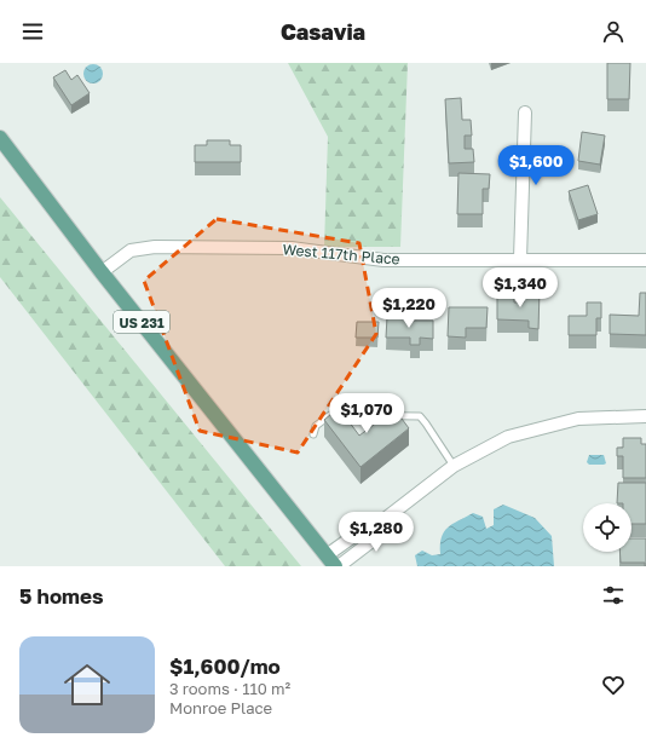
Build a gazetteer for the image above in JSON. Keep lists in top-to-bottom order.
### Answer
{
  "streets": {
    "main road": ["US 231"],
    "street": ["West 117th Place"]
  },
  "crossings": [
    ["West 117th Place", "US 231"]
  ],
  "page": {
    "header": "Casavia",
    "price": [
      "$1,600",
      "$1,340",
      "$1,220",
      "$1,070",
      "$1,280"
    ],
    "heading": "5 homes",
    "list": [
      {
        "name": "$1,600/mo",
        "note": "3 rooms · 110 m² · Monroe Place"
      }
    ]
  }
}
